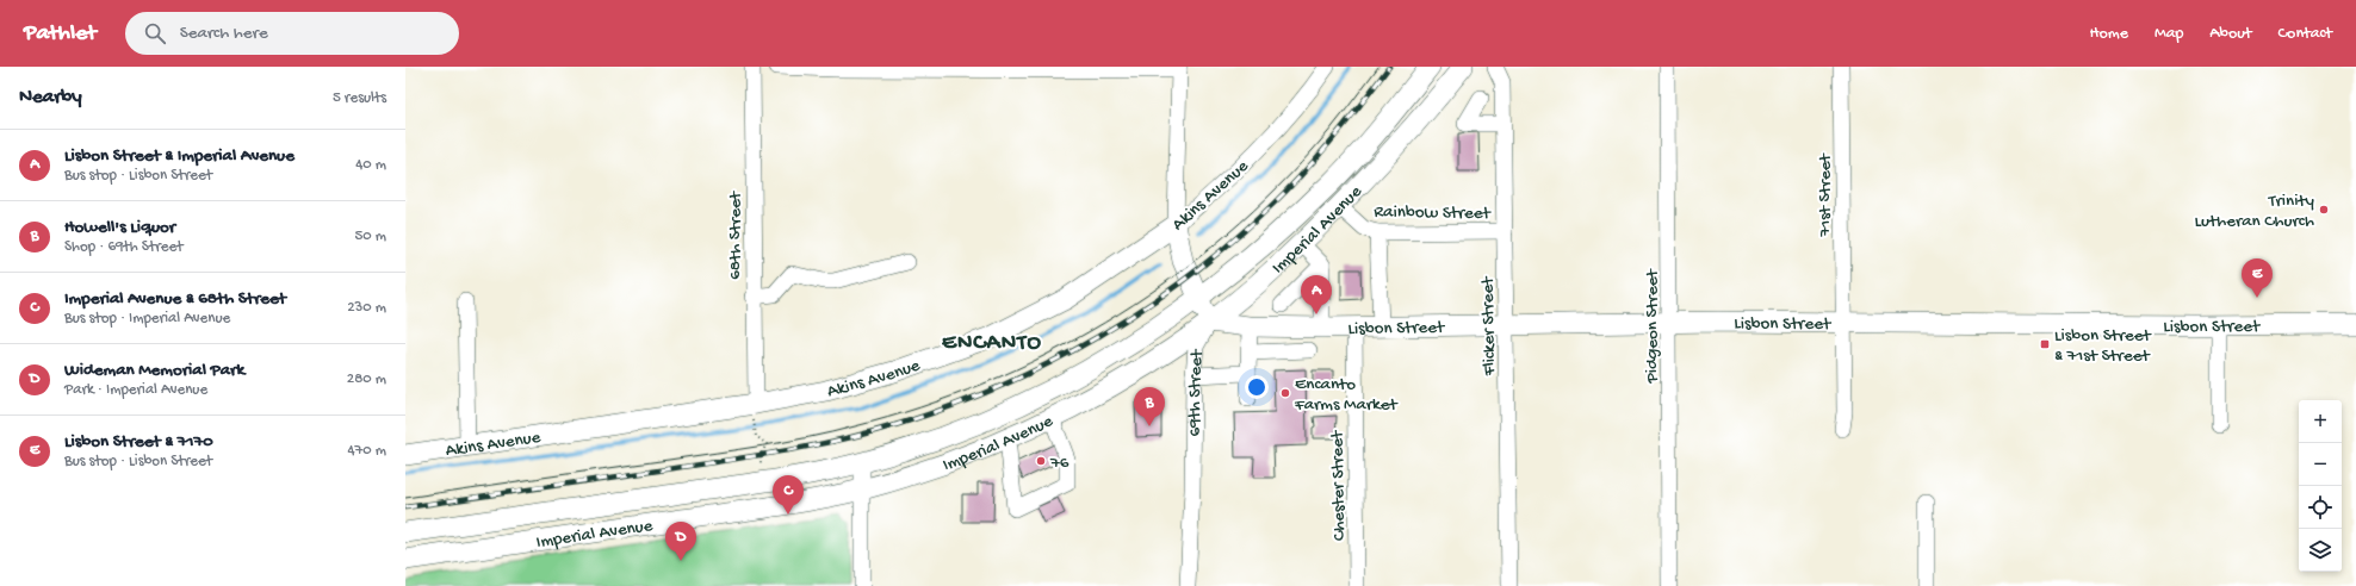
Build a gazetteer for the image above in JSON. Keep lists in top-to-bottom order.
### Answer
{
  "streets": {
    "main road": ["Akins Avenue", "Imperial Avenue", "Lisbon Street"],
    "street": [
      "71st Street",
      "Rainbow Street",
      "68th Street",
      "Flicker Street",
      "Pidgeon Street",
      "69th Street",
      "Chester Street"
    ]
  },
  "crossings": [
    ["Akins Avenue", "68th Street"],
    ["71st Street", "Lisbon Street"],
    ["Rainbow Street", "Imperial Avenue"],
    ["Rainbow Street", "Flicker Street"],
    ["Imperial Avenue", "Lisbon Street"],
    ["Imperial Avenue", "69th Street"],
    ["Lisbon Street", "Flicker Street"],
    ["Lisbon Street", "Pidgeon Street"],
    ["Lisbon Street", "69th Street"],
    ["Lisbon Street", "Chester Street"]
  ],
  "districts": ["ENCANTO"],
  "places": {
    "other": ["Trinity Lutheran Church", "Encanto Farms Market", "76"],
    "transit": ["Lisbon Street & 71st Street"]
  },
  "page": {
    "header": "Pathlet",
    "search": "Search here",
    "nav": [
      "Home",
      "Map",
      "About",
      "Contact"
    ],
    "heading": ["Nearby", "5 results"],
    "list": [
      {
        "mark": "A",
        "name": "Lisbon Street & Imperial Avenue",
        "note": "Bus stop · Lisbon Street",
        "value": "40 m"
      },
      {
        "mark": "B",
        "name": "Howell's Liquor",
        "note": "Shop · 69th Street",
        "value": "50 m"
      },
      {
        "mark": "C",
        "name": "Imperial Avenue & 68th Street",
        "note": "Bus stop · Imperial Avenue",
        "value": "230 m"
      },
      {
        "mark": "D",
        "name": "Wideman Memorial Park",
        "note": "Park · Imperial Avenue",
        "value": "280 m"
      },
      {
        "mark": "E",
        "name": "Lisbon Street & 7170",
        "note": "Bus stop · Lisbon Street",
        "value": "470 m"
      }
    ],
    "pins": [
      "E",
      "A",
      "B",
      "C",
      "D"
    ],
    "map_buttons": ["+", "−"]
  }
}
